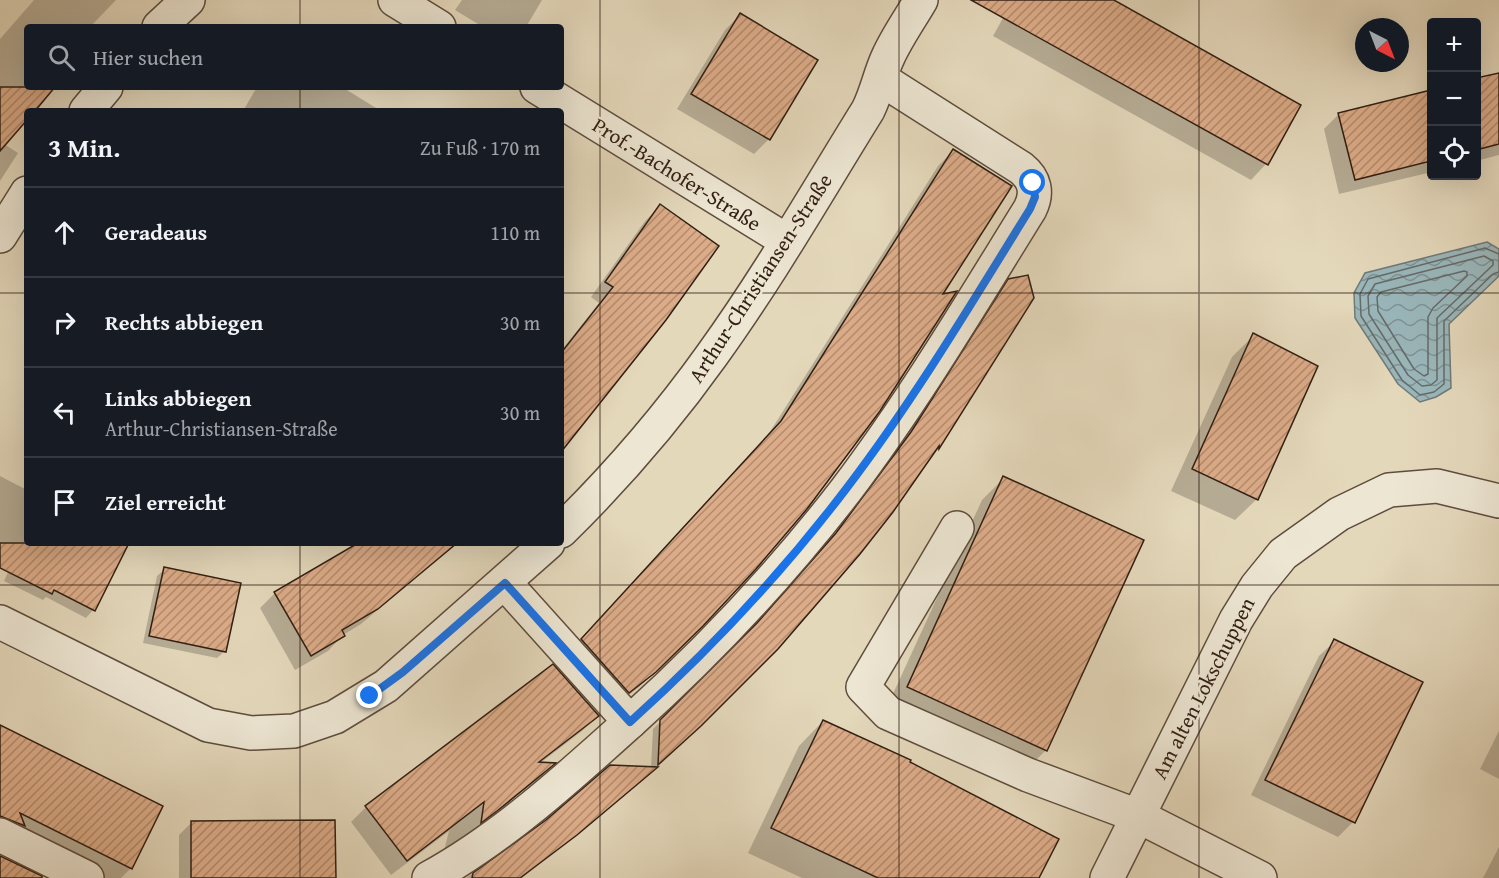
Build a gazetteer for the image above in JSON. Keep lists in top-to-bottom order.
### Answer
{
  "streets": {
    "street": ["Prof.-Bachofer-Straße", "Arthur-Christiansen-Straße", "Am alten Lokschuppen"]
  },
  "crossings": [
    ["Prof.-Bachofer-Straße", "Arthur-Christiansen-Straße"]
  ],
  "north": "bottom right",
  "page": {
    "map_buttons": ["+", "−"],
    "search": "Hier suchen",
    "heading": ["3 Min.", "Zu Fuß · 170 m"],
    "list": [
      ["Geradeaus", "110 m"],
      ["Rechts abbiegen", "30 m"],
      ["Links abbiegen", "Arthur-Christiansen-Straße", "30 m"],
      "Ziel erreicht"
    ]
  }
}
